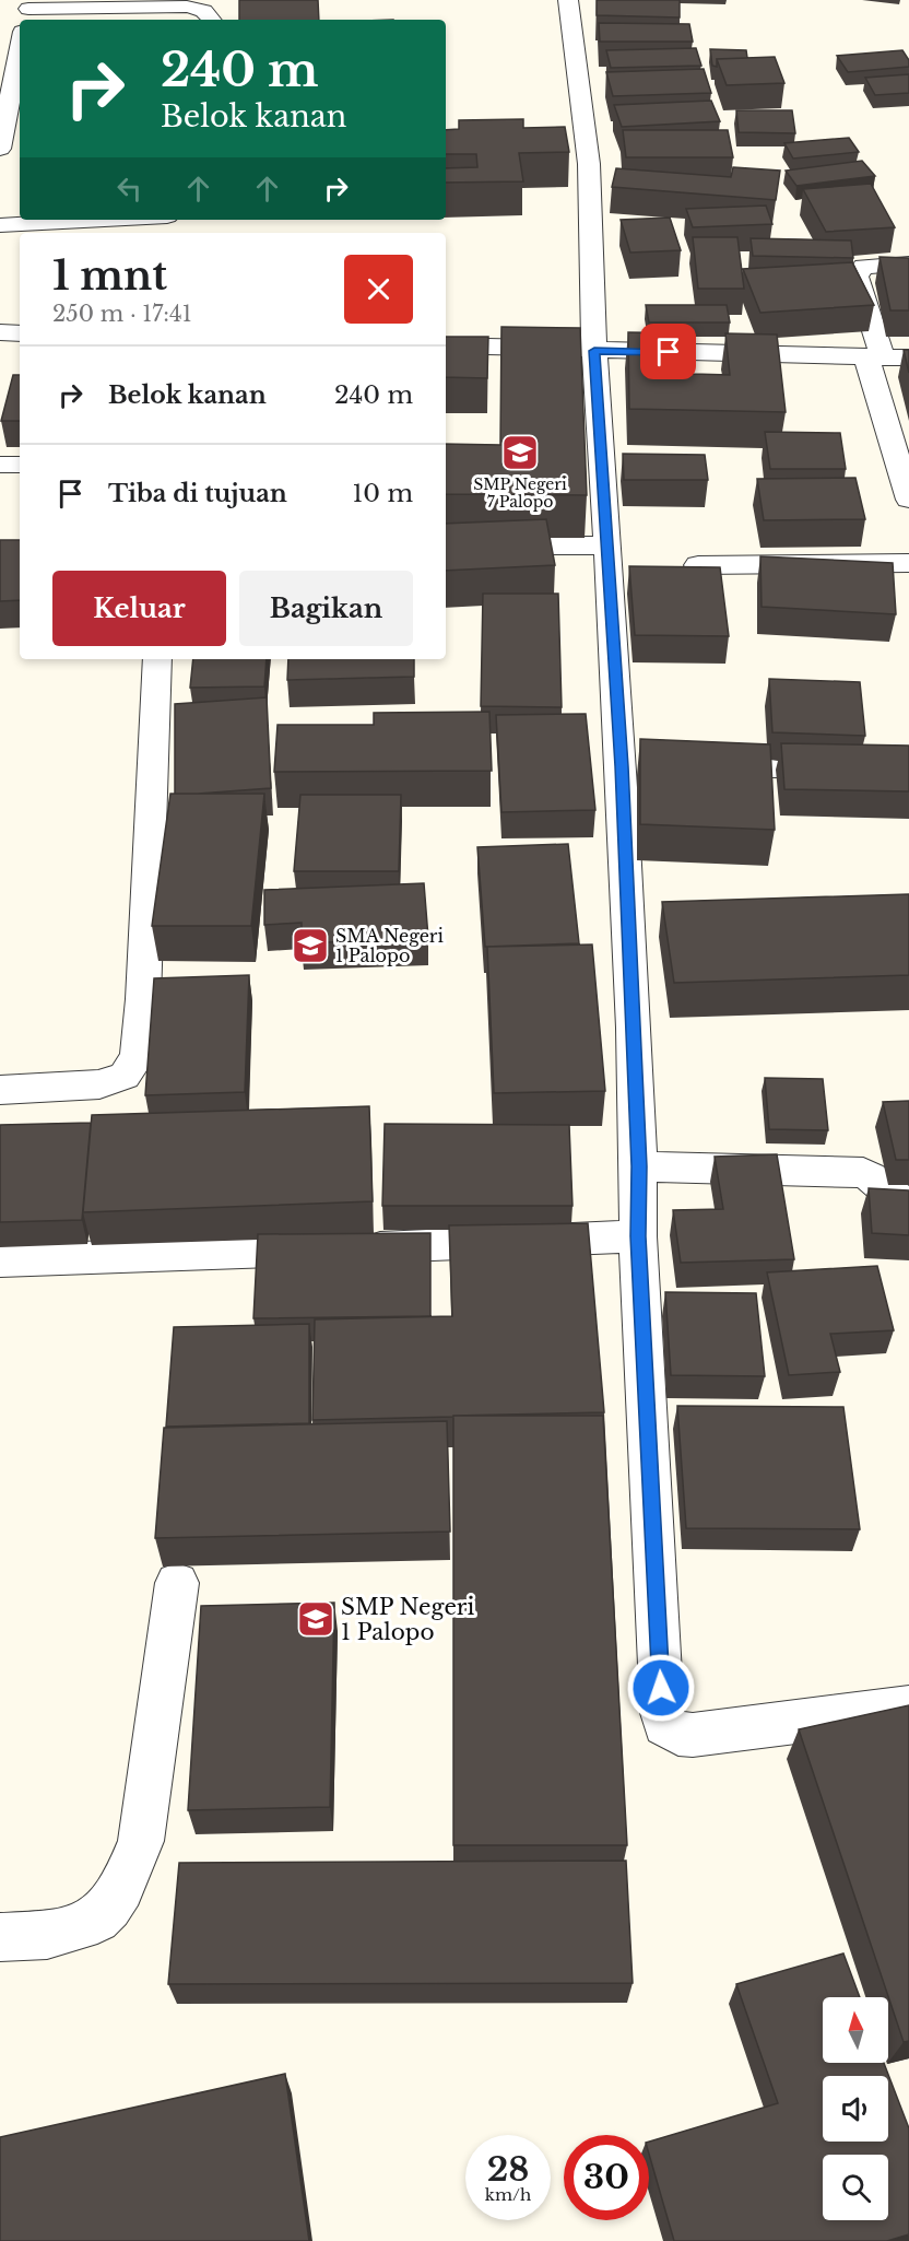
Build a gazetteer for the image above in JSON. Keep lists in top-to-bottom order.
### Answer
{
  "places": {
    "school or university": ["SMP Negeri 7 Palopo", "SMA Negeri 1 Palopo", "SMP Negeri 1 Palopo"]
  },
  "north": "top",
  "page": {
    "turn": ["240 m", "Belok kanan"],
    "heading": ["1 mnt", "250 m · 17:41"],
    "list": [
      {
        "name": "Belok kanan",
        "value": "240 m"
      },
      {
        "name": "Tiba di tujuan",
        "value": "10 m"
      }
    ],
    "buttons": ["Keluar", "Bagikan"],
    "speed": "28 km/h",
    "limit": "30"
  }
}
